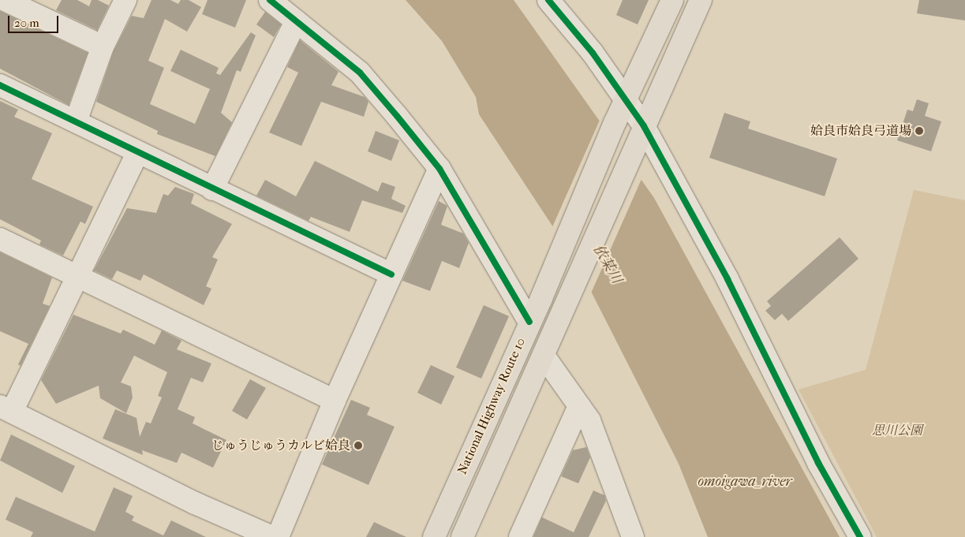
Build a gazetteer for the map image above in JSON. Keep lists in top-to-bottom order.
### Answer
{
  "streets": {
    "highway": ["National Highway Route 10"]
  },
  "water": ["依某川", "omoigawa_river"],
  "parks": ["思川公園"],
  "places": ["姶良市姶良弓道場", "じゅうじゅうカルビ姶良"],
  "scale_bar": "20 m"
}
